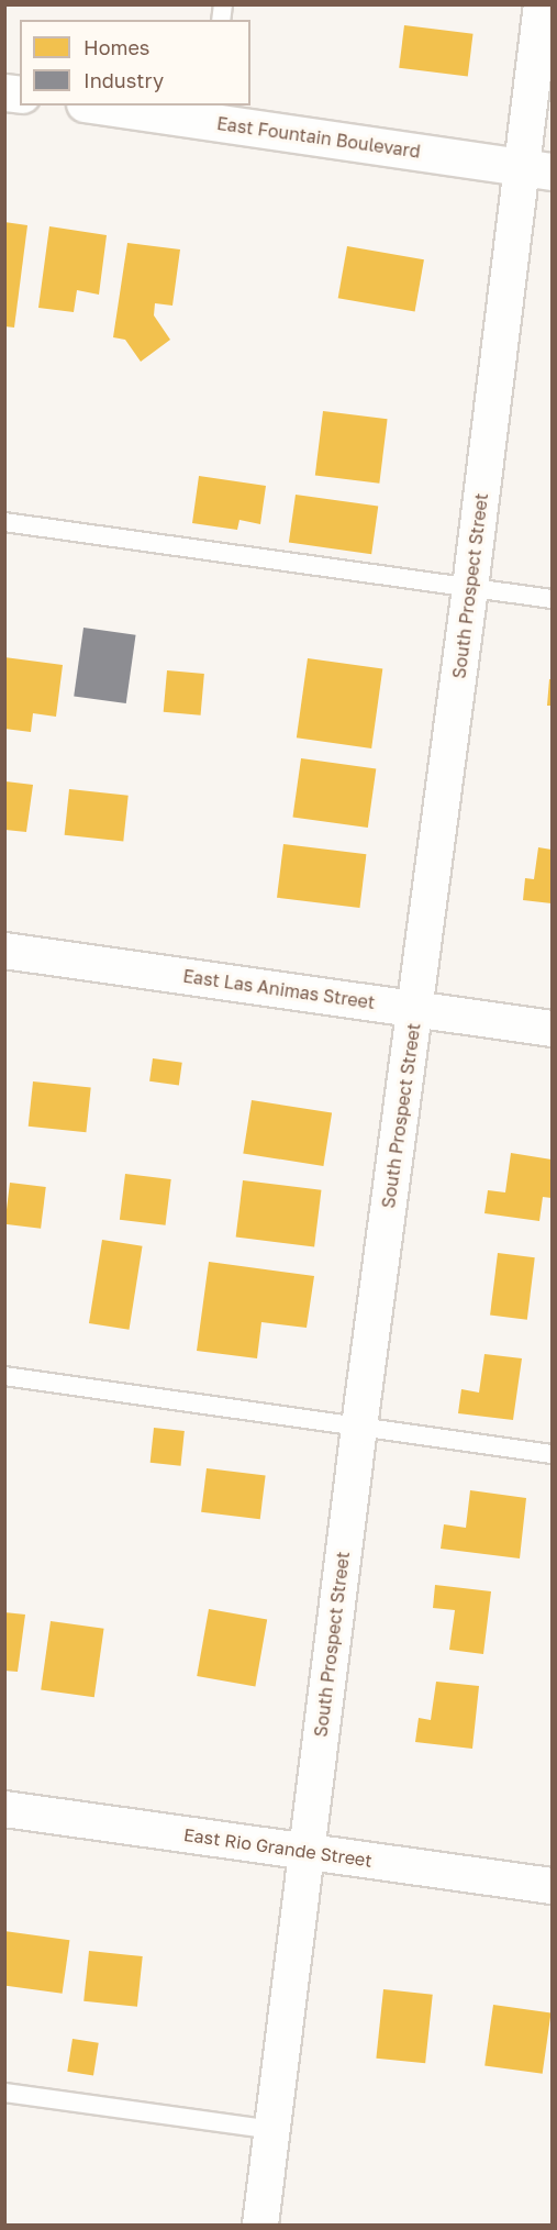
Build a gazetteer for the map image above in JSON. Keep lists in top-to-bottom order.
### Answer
{
  "streets": {
    "main road": ["East Fountain Boulevard"],
    "street": ["South Prospect Street", "East Las Animas Street", "East Rio Grande Street"]
  },
  "crossings": [
    ["East Fountain Boulevard", "South Prospect Street"],
    ["South Prospect Street", "East Las Animas Street"],
    ["South Prospect Street", "East Rio Grande Street"]
  ],
  "legend": ["Homes", "Industry"]
}
